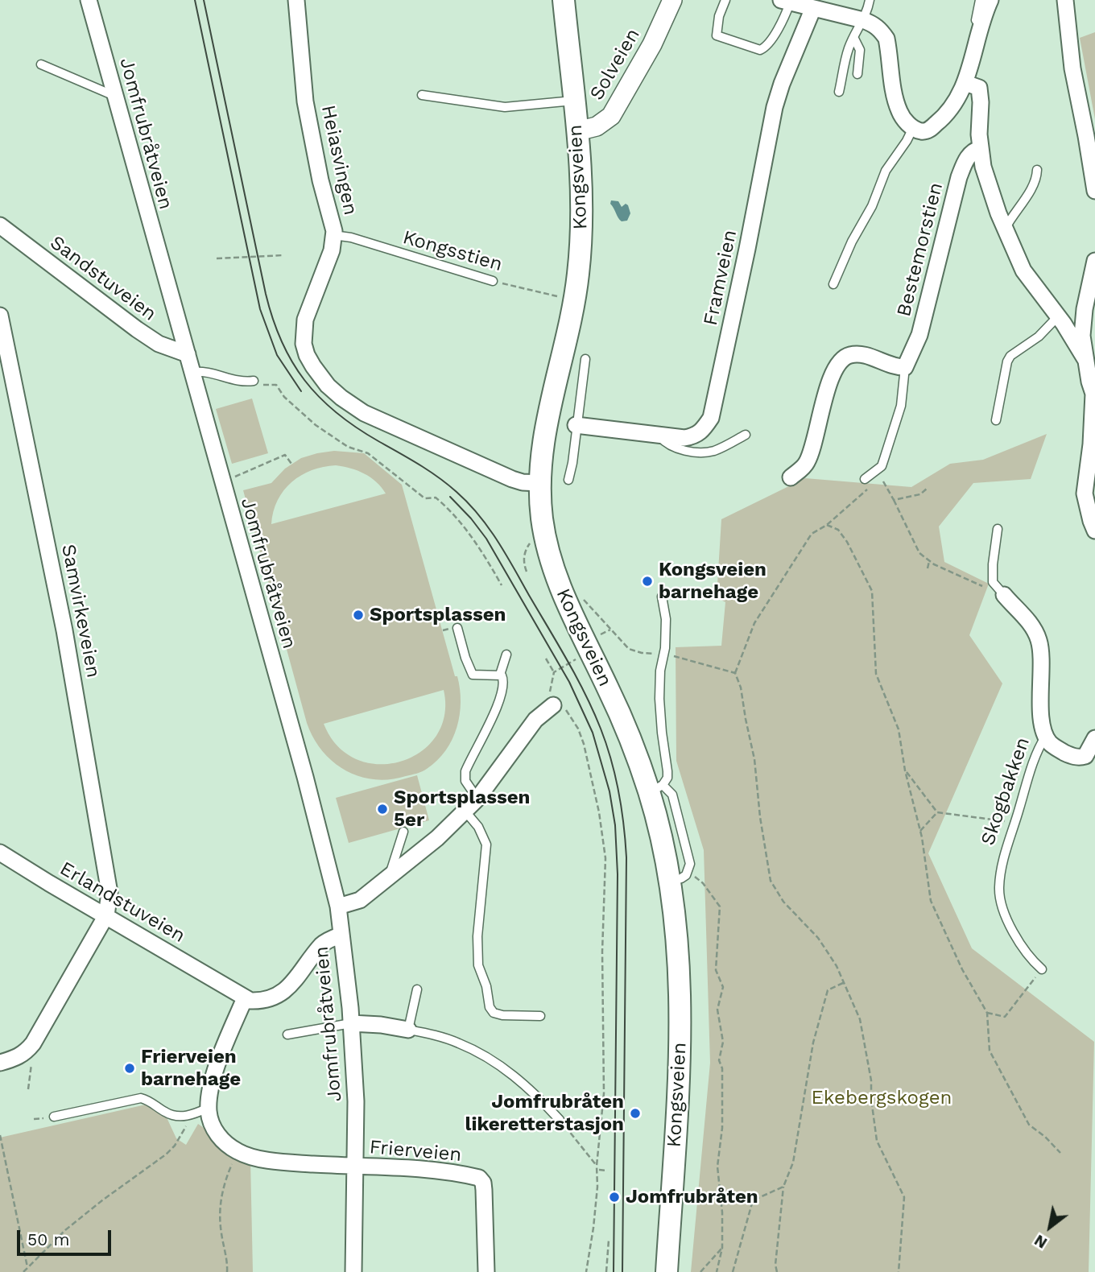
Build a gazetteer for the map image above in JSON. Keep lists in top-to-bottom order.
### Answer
{
  "streets": {
    "main road": ["Kongsveien"],
    "street": [
      "Solveien",
      "Jomfrubråtveien",
      "Heiasvingen",
      "Bestemorstien",
      "Framveien",
      "Sandstuveien",
      "Samvirkeveien",
      "Skogbakken",
      "Erlandstuveien",
      "Frierveien"
    ],
    "lane": ["Kongsstien"]
  },
  "crossings": [
    ["Solveien", "Kongsveien"],
    ["Jomfrubråtveien", "Sandstuveien"],
    ["Jomfrubråtveien", "Frierveien"],
    ["Heiasvingen", "Kongsveien"],
    ["Heiasvingen", "Kongsstien"],
    ["Samvirkeveien", "Erlandstuveien"]
  ],
  "parks": ["Ekebergskogen"],
  "places": [
    "Kongsveien barnehage",
    "Sportsplassen",
    "Sportsplassen 5er",
    "Frierveien barnehage",
    "Jomfrubråten likeretterstasjon",
    "Jomfrubråten"
  ],
  "scale_bar": "50 m",
  "north": "bottom left"
}
